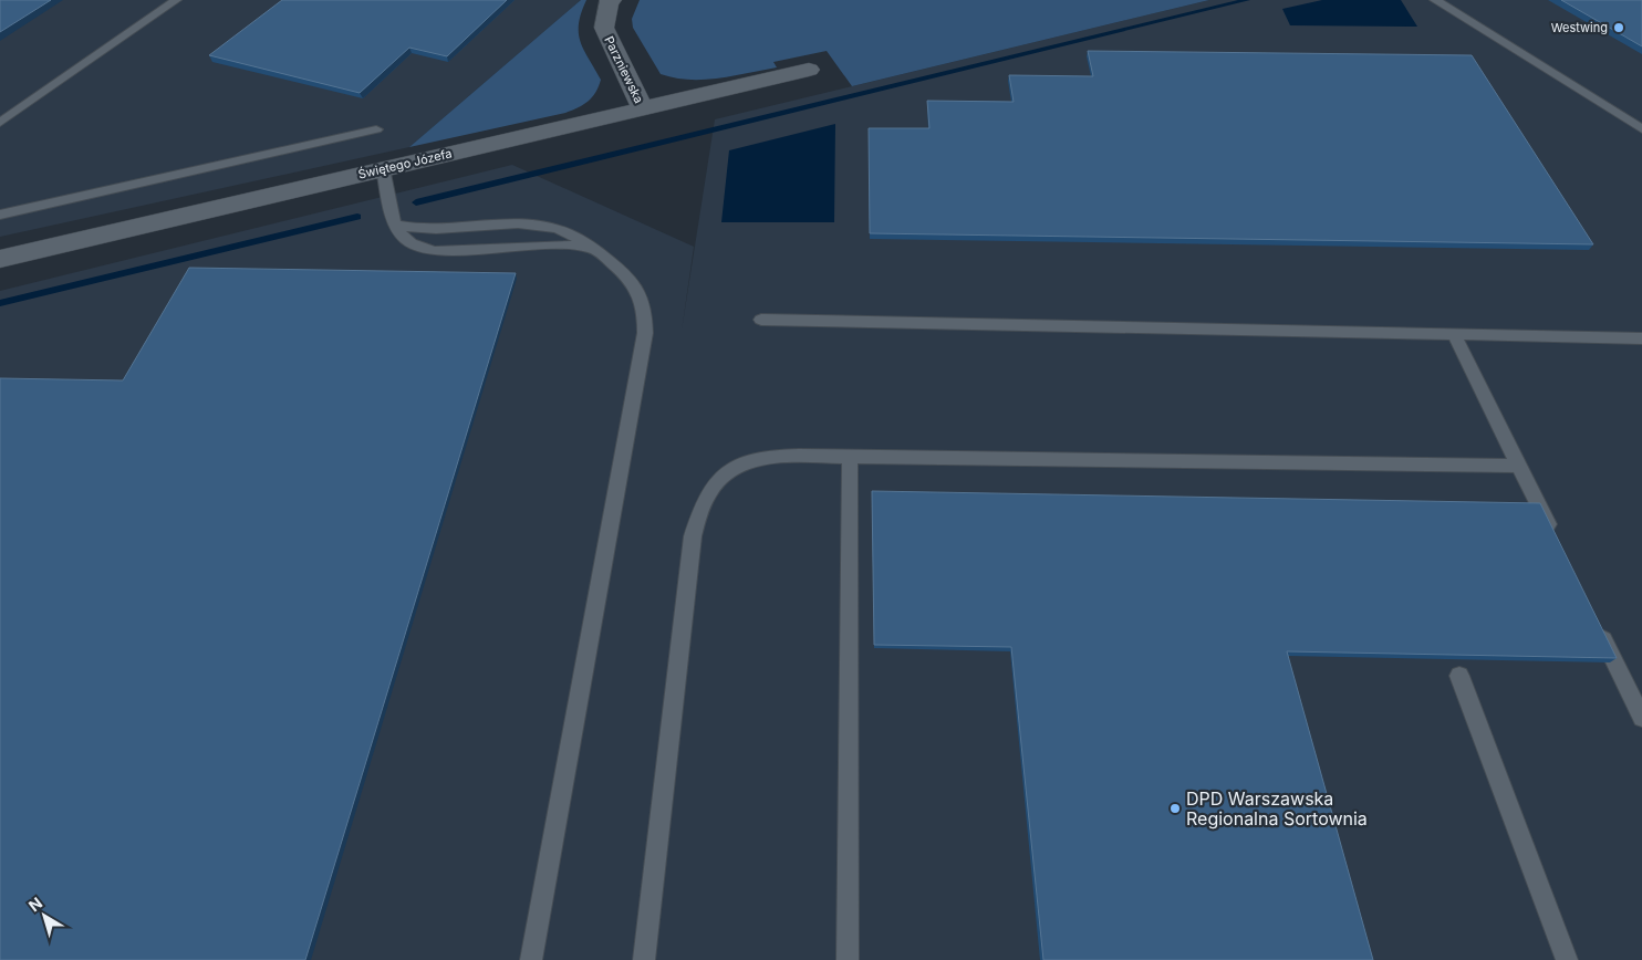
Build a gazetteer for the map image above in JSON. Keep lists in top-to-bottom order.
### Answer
{
  "streets": {
    "street": ["Parzniewska", "Świętego Józefa"]
  },
  "crossings": [
    ["Parzniewska", "Świętego Józefa"]
  ],
  "places": ["Westwing", "DPD Warszawska Regionalna Sortownia"],
  "north": "top left"
}
